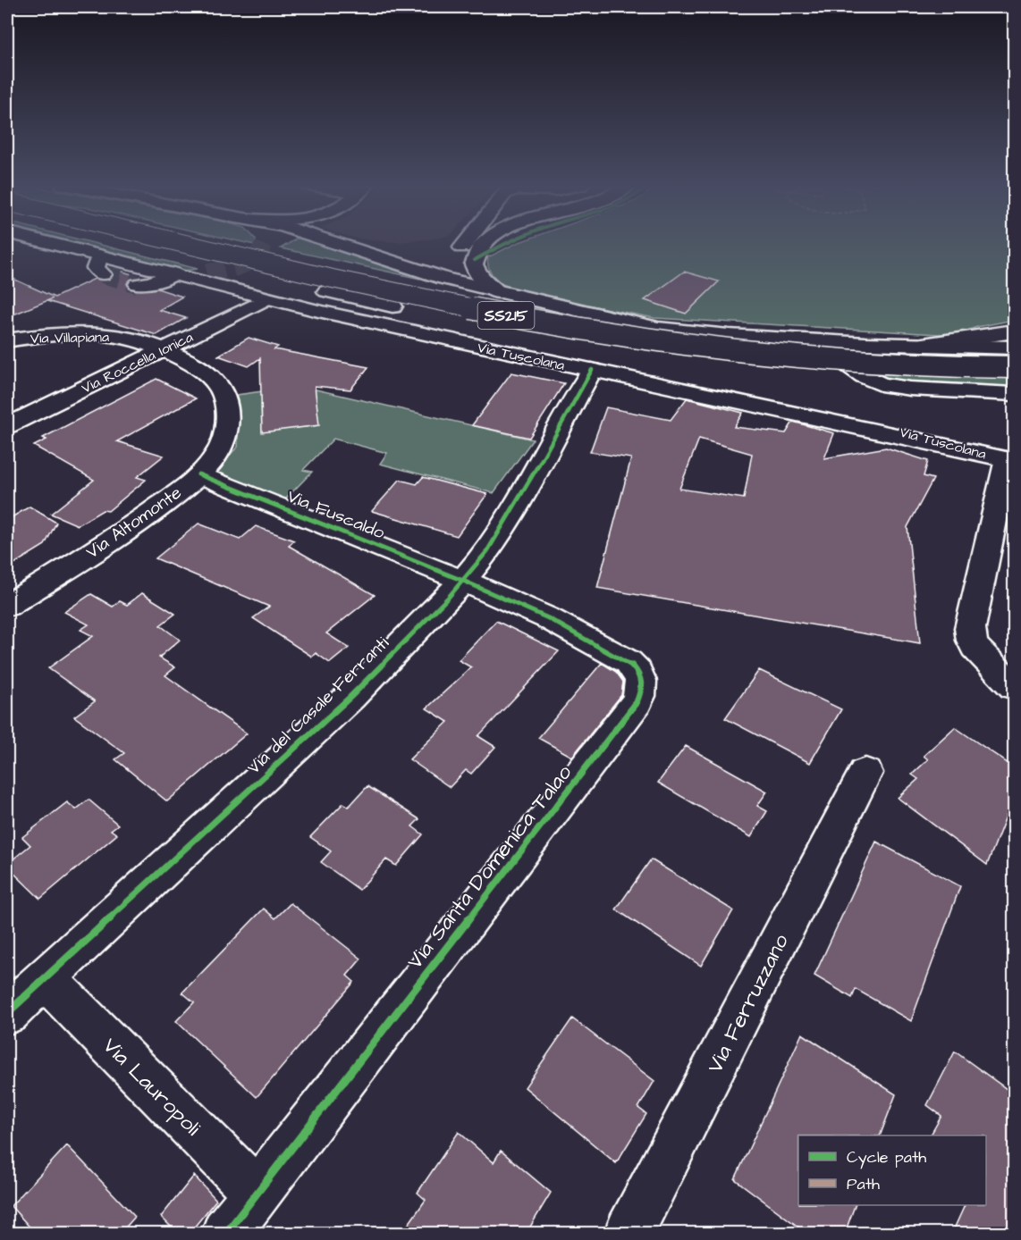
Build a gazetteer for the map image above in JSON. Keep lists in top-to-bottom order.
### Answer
{
  "streets": {
    "main road": [
      "SS215",
      "Via Villapiana",
      "Via Tuscolana",
      "Via Roccella Ionica",
      "Via Fuscaldo",
      "Via Altomonte",
      "Via del Casale Ferranti",
      "Via Santa Domenica Talao",
      "Via Ferruzzano",
      "Via Lauropoli"
    ]
  },
  "crossings": [
    ["Via Villapiana", "Via Roccella Ionica"],
    ["Via Villapiana", "Via Altomonte"],
    ["Via Tuscolana", "Via Roccella Ionica"],
    ["Via Tuscolana", "Via del Casale Ferranti"],
    ["Via Roccella Ionica", "Via Altomonte"],
    ["Via Fuscaldo", "Via Altomonte"],
    ["Via Fuscaldo", "Via del Casale Ferranti"],
    ["Via Fuscaldo", "Via Santa Domenica Talao"],
    ["Via del Casale Ferranti", "Via Santa Domenica Talao"],
    ["Via del Casale Ferranti", "Via Lauropoli"],
    ["Via Santa Domenica Talao", "Via Lauropoli"]
  ],
  "legend": ["Cycle path", "Path"]
}
